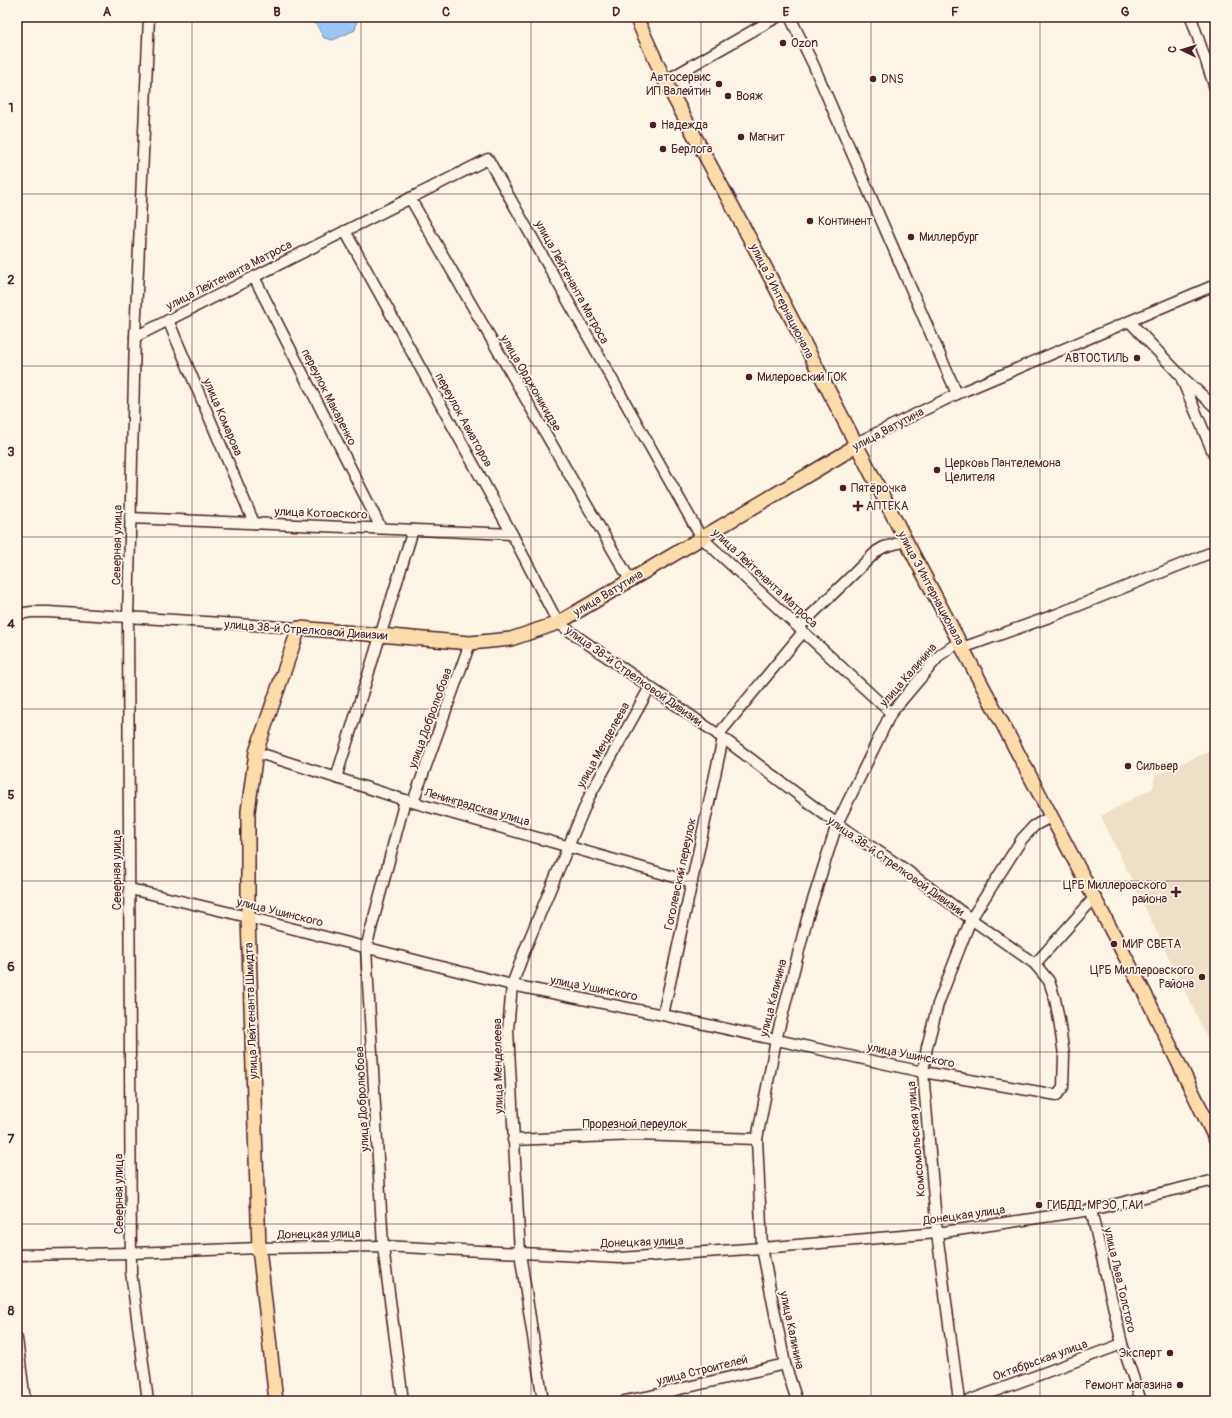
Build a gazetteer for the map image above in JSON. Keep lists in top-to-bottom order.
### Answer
{
  "streets": {
    "main road": [
      "улица 3 Интернационала",
      "улица Ватутина",
      "улица 38-й Стрелковой Дивизии",
      "улица Лейтенанта Шмидта"
    ],
    "street": [
      "улица Лейтенанта Матроса",
      "улица Орджоникидзе",
      "переулок Макаренко",
      "улица Комарова",
      "переулок Авиаторов",
      "улица Котовского",
      "Северная улица",
      "улица Калинина",
      "улица Добролюбова",
      "улица Менделеева",
      "Ленинградская улица",
      "Гоголевский переулок",
      "улица Ушинского",
      "Прорезной переулок",
      "Комсомольская улица",
      "Донецкая улица",
      "улица Льва Толстого",
      "Октябрьская улица",
      "улица Строителей"
    ]
  },
  "crossings": [
    ["улица Лейтенанта Матроса", "улица Орджоникидзе"],
    ["улица Лейтенанта Матроса", "переулок Макаренко"],
    ["улица Лейтенанта Матроса", "улица Комарова"],
    ["улица Лейтенанта Матроса", "переулок Авиаторов"],
    ["улица Лейтенанта Матроса", "улица Ватутина"],
    ["улица Лейтенанта Матроса", "Северная улица"],
    ["улица Лейтенанта Матроса", "улица Калинина"],
    ["улица Лейтенанта Матроса", "Гоголевский переулок"],
    ["улица 3 Интернационала", "улица Ватутина"],
    ["улица 3 Интернационала", "улица Калинина"],
    ["улица 3 Интернационала", "Гоголевский переулок"],
    ["улица 3 Интернационала", "Комсомольская улица"],
    ["улица Орджоникидзе", "улица Ватутина"],
    ["переулок Макаренко", "улица Котовского"],
    ["улица Комарова", "улица Котовского"],
    ["переулок Авиаторов", "улица Ватутина"],
    ["переулок Авиаторов", "улица Котовского"],
    ["переулок Авиаторов", "улица 38-й Стрелковой Дивизии"],
    ["улица Ватутина", "улица 38-й Стрелковой Дивизии"],
    ["улица Котовского", "Северная улица"],
    ["Северная улица", "улица 38-й Стрелковой Дивизии"],
    ["Северная улица", "улица Ушинского"],
    ["Северная улица", "Донецкая улица"],
    ["улица 38-й Стрелковой Дивизии", "улица Калинина"],
    ["улица 38-й Стрелковой Дивизии", "улица Добролюбова"],
    ["улица 38-й Стрелковой Дивизии", "улица Менделеева"],
    ["улица 38-й Стрелковой Дивизии", "Гоголевский переулок"],
    ["улица 38-й Стрелковой Дивизии", "улица Ушинского"],
    ["улица 38-й Стрелковой Дивизии", "улица Лейтенанта Шмидта"],
    ["улица 38-й Стрелковой Дивизии", "Комсомольская улица"],
    ["улица Калинина", "улица Ушинского"],
    ["улица Калинина", "Прорезной переулок"],
    ["улица Калинина", "Донецкая улица"],
    ["улица Калинина", "улица Строителей"],
    ["улица Добролюбова", "Ленинградская улица"],
    ["улица Добролюбова", "улица Ушинского"],
    ["улица Добролюбова", "Донецкая улица"],
    ["улица Менделеева", "Ленинградская улица"],
    ["улица Менделеева", "улица Ушинского"],
    ["улица Менделеева", "Прорезной переулок"],
    ["улица Менделеева", "Донецкая улица"],
    ["Ленинградская улица", "Гоголевский переулок"],
    ["Ленинградская улица", "улица Лейтенанта Шмидта"],
    ["Гоголевский переулок", "улица Ушинского"],
    ["улица Ушинского", "улица Лейтенанта Шмидта"],
    ["улица Ушинского", "Комсомольская улица"],
    ["улица Лейтенанта Шмидта", "Донецкая улица"],
    ["Комсомольская улица", "Донецкая улица"],
    ["Донецкая улица", "улица Льва Толстого"],
    ["улица Льва Толстого", "Октябрьская улица"]
  ],
  "places": {
    "other": [
      "Ozon",
      "DNS",
      "Автосервис ИП Валейтин",
      "Вояж",
      "Надежда",
      "Магнит",
      "Берлога",
      "Континент",
      "Миллербург",
      "АВТОСТИЛЬ",
      "Милеровский ГОК",
      "Церковь Пантелемона Целителя",
      "Пятёрочка",
      "Сильвер",
      "МИР СВЕТА",
      "ЦРБ Миллеровского Района",
      "ГИБДД, МРЭО, ГАИ",
      "Эксперт",
      "Ремонт магазина"
    ],
    "health": ["АПТЕКА", "ЦРБ Миллеровского района"]
  },
  "north": "left",
  "grid": {
    "columns": [
      "A",
      "B",
      "C",
      "D",
      "E",
      "F",
      "G"
    ],
    "rows": [
      "1",
      "2",
      "3",
      "4",
      "5",
      "6",
      "7",
      "8"
    ]
  }
}
